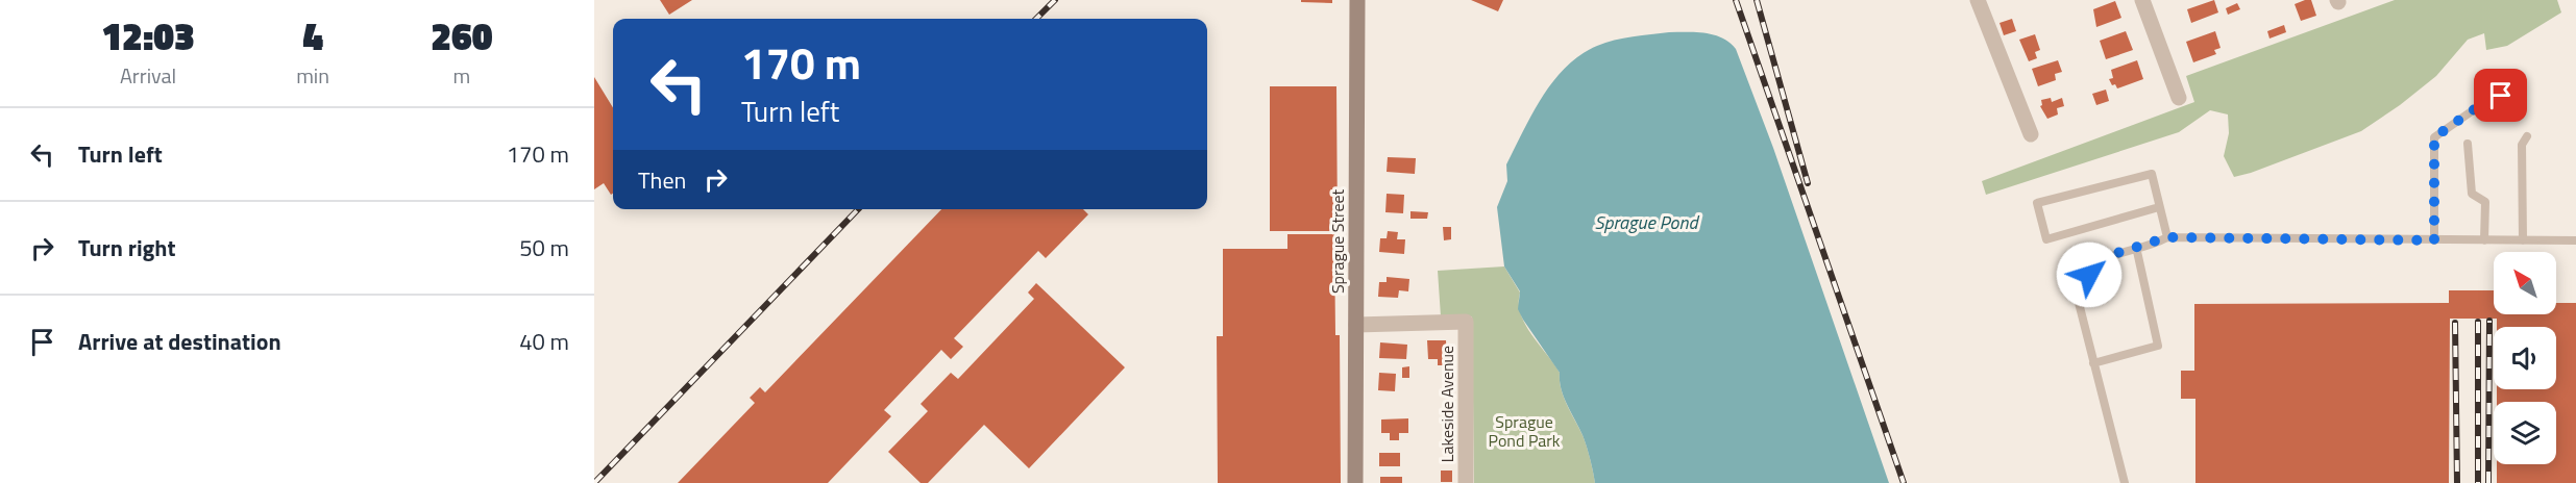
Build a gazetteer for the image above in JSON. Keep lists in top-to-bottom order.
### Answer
{
  "streets": {
    "main road": ["Sprague Street"],
    "street": ["Lakeside Avenue"]
  },
  "crossings": [
    ["Sprague Street", "Lakeside Avenue"]
  ],
  "water": ["Sprague Pond"],
  "parks": ["Sprague Pond Park"],
  "north": "top left",
  "page": {
    "eta": [
      "12:03",
      "Arrival",
      "4",
      "min",
      "260",
      "m"
    ],
    "turn": ["170 m", "Turn left"],
    "list": [
      {
        "name": "Turn left",
        "value": "170 m"
      },
      {
        "name": "Turn right",
        "value": "50 m"
      },
      {
        "name": "Arrive at destination",
        "value": "40 m"
      }
    ],
    "then": "Then"
  }
}
